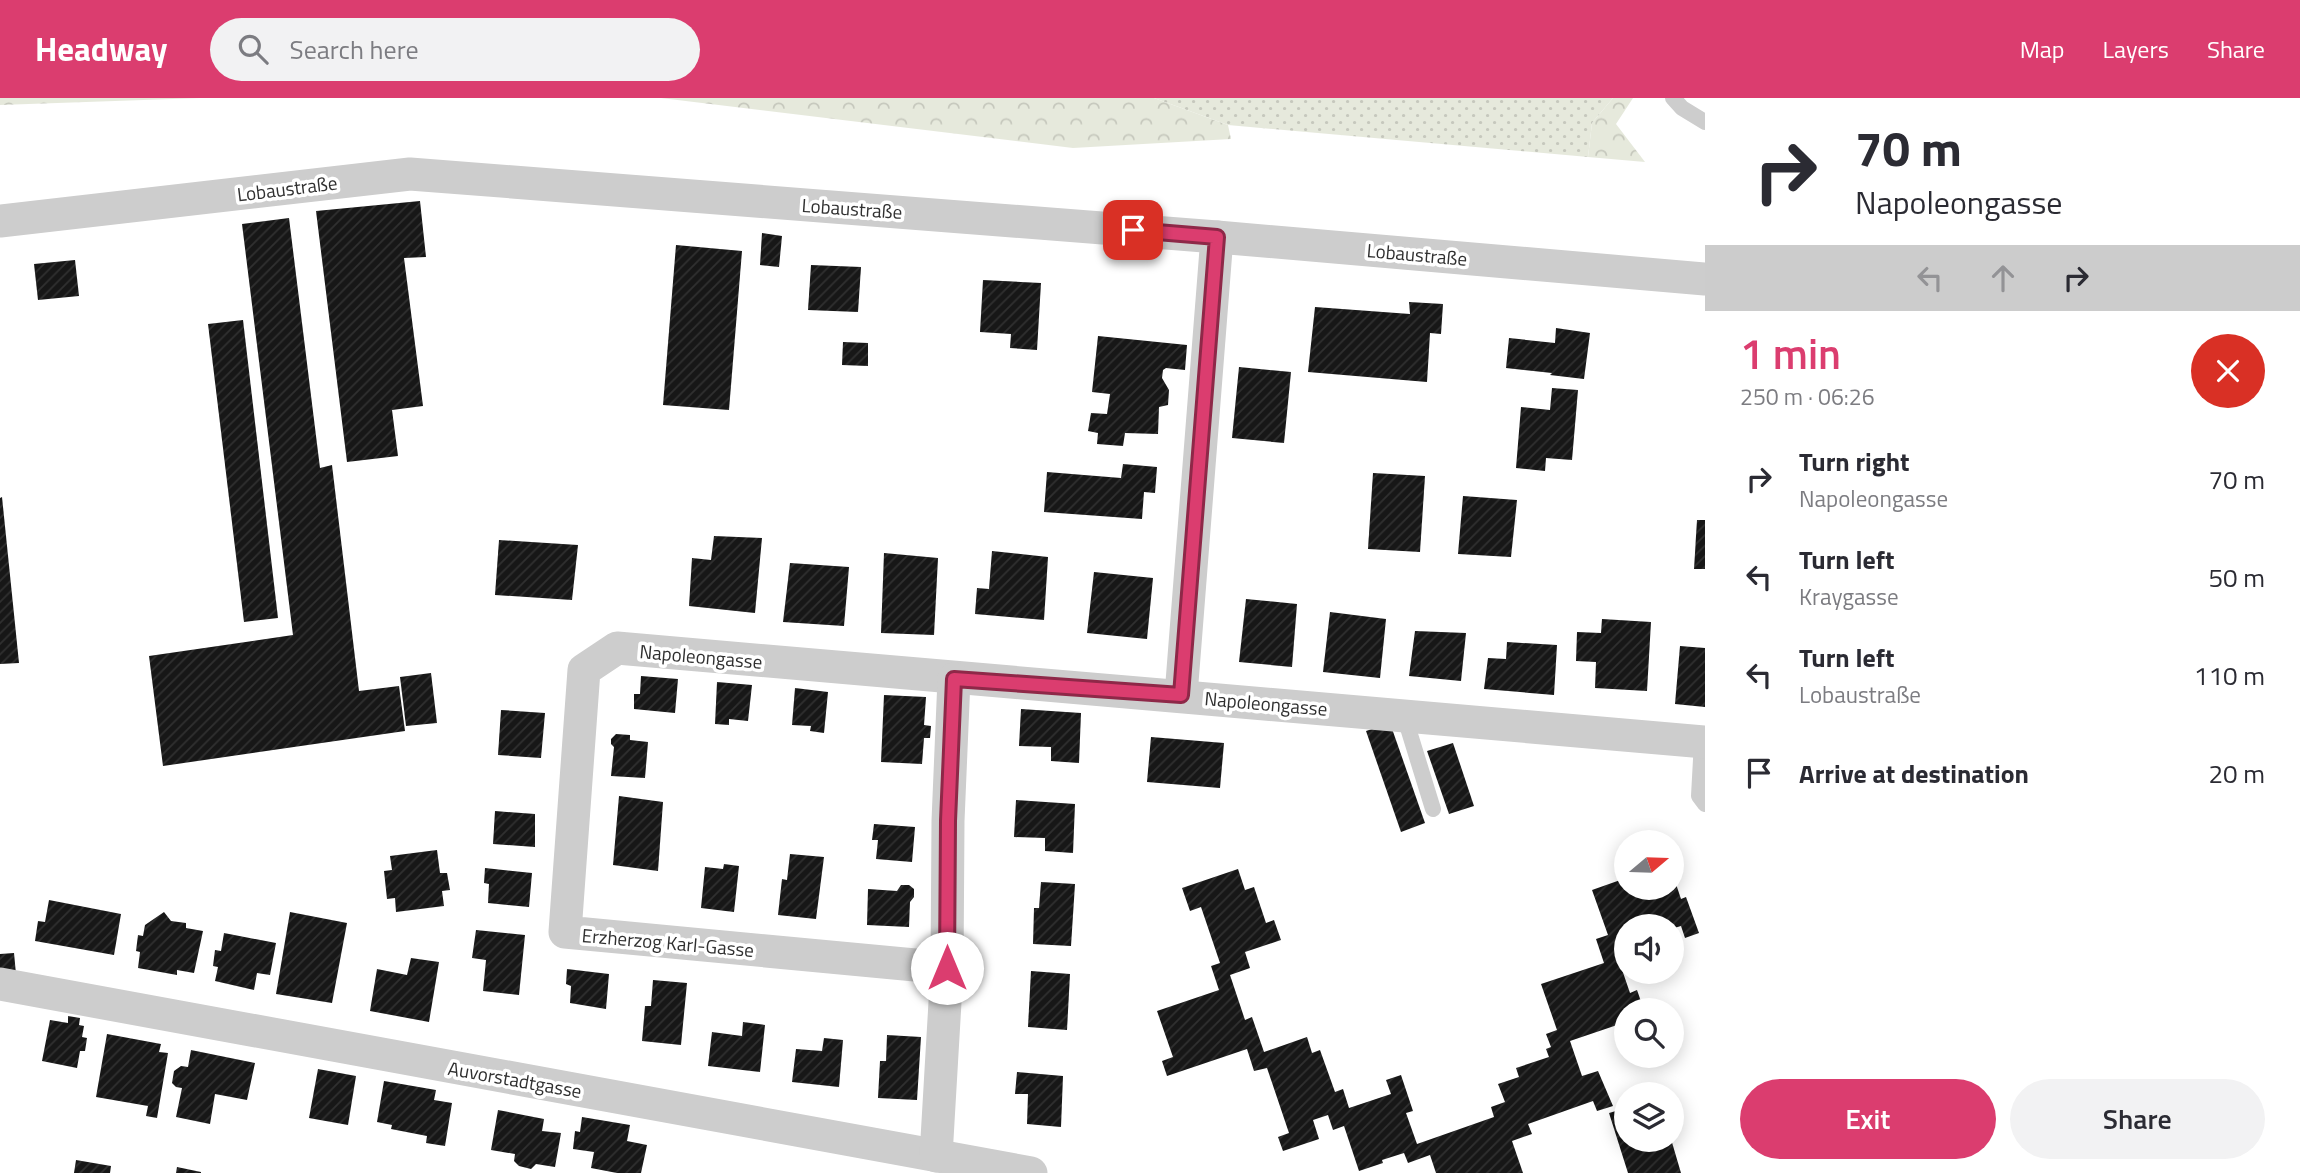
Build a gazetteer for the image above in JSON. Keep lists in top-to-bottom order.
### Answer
{
  "streets": {
    "street": [
      "Lobaustraße",
      "Napoleongasse",
      "Erzherzog Karl-Gasse",
      "Auvorstadtgasse"
    ]
  },
  "crossings": [
    ["Napoleongasse", "Erzherzog Karl-Gasse"]
  ],
  "north": "right",
  "page": {
    "header": "Headway",
    "search": "Search here",
    "nav": ["Map", "Layers", "Share"],
    "turn": ["70 m", "Napoleongasse"],
    "heading": ["1 min", "250 m · 06:26"],
    "list": [
      {
        "name": "Turn right",
        "note": "Napoleongasse",
        "value": "70 m"
      },
      {
        "name": "Turn left",
        "note": "Kraygasse",
        "value": "50 m"
      },
      {
        "name": "Turn left",
        "note": "Lobaustraße",
        "value": "110 m"
      },
      {
        "name": "Arrive at destination",
        "value": "20 m"
      }
    ],
    "buttons": ["Exit", "Share"]
  }
}
